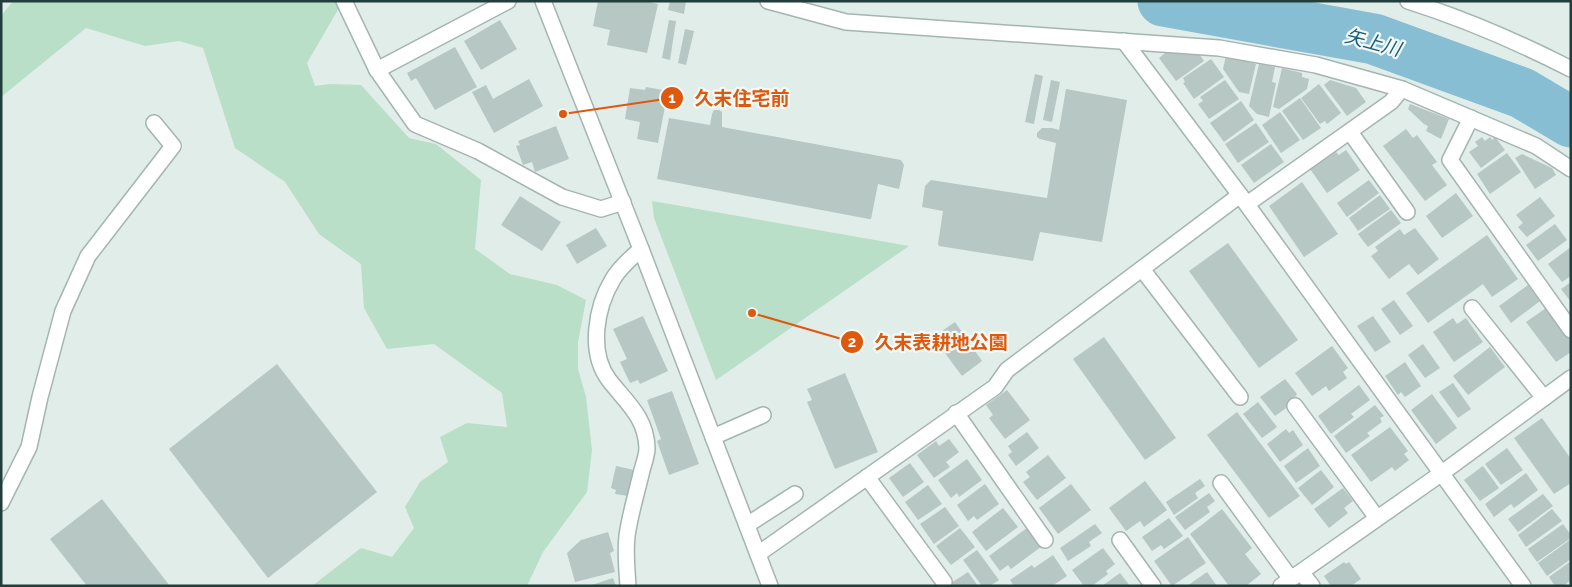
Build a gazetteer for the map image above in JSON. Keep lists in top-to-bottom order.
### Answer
{
  "water": ["矢上川"],
  "places": ["久末住宅前", "久末表耕地公園"]
}
